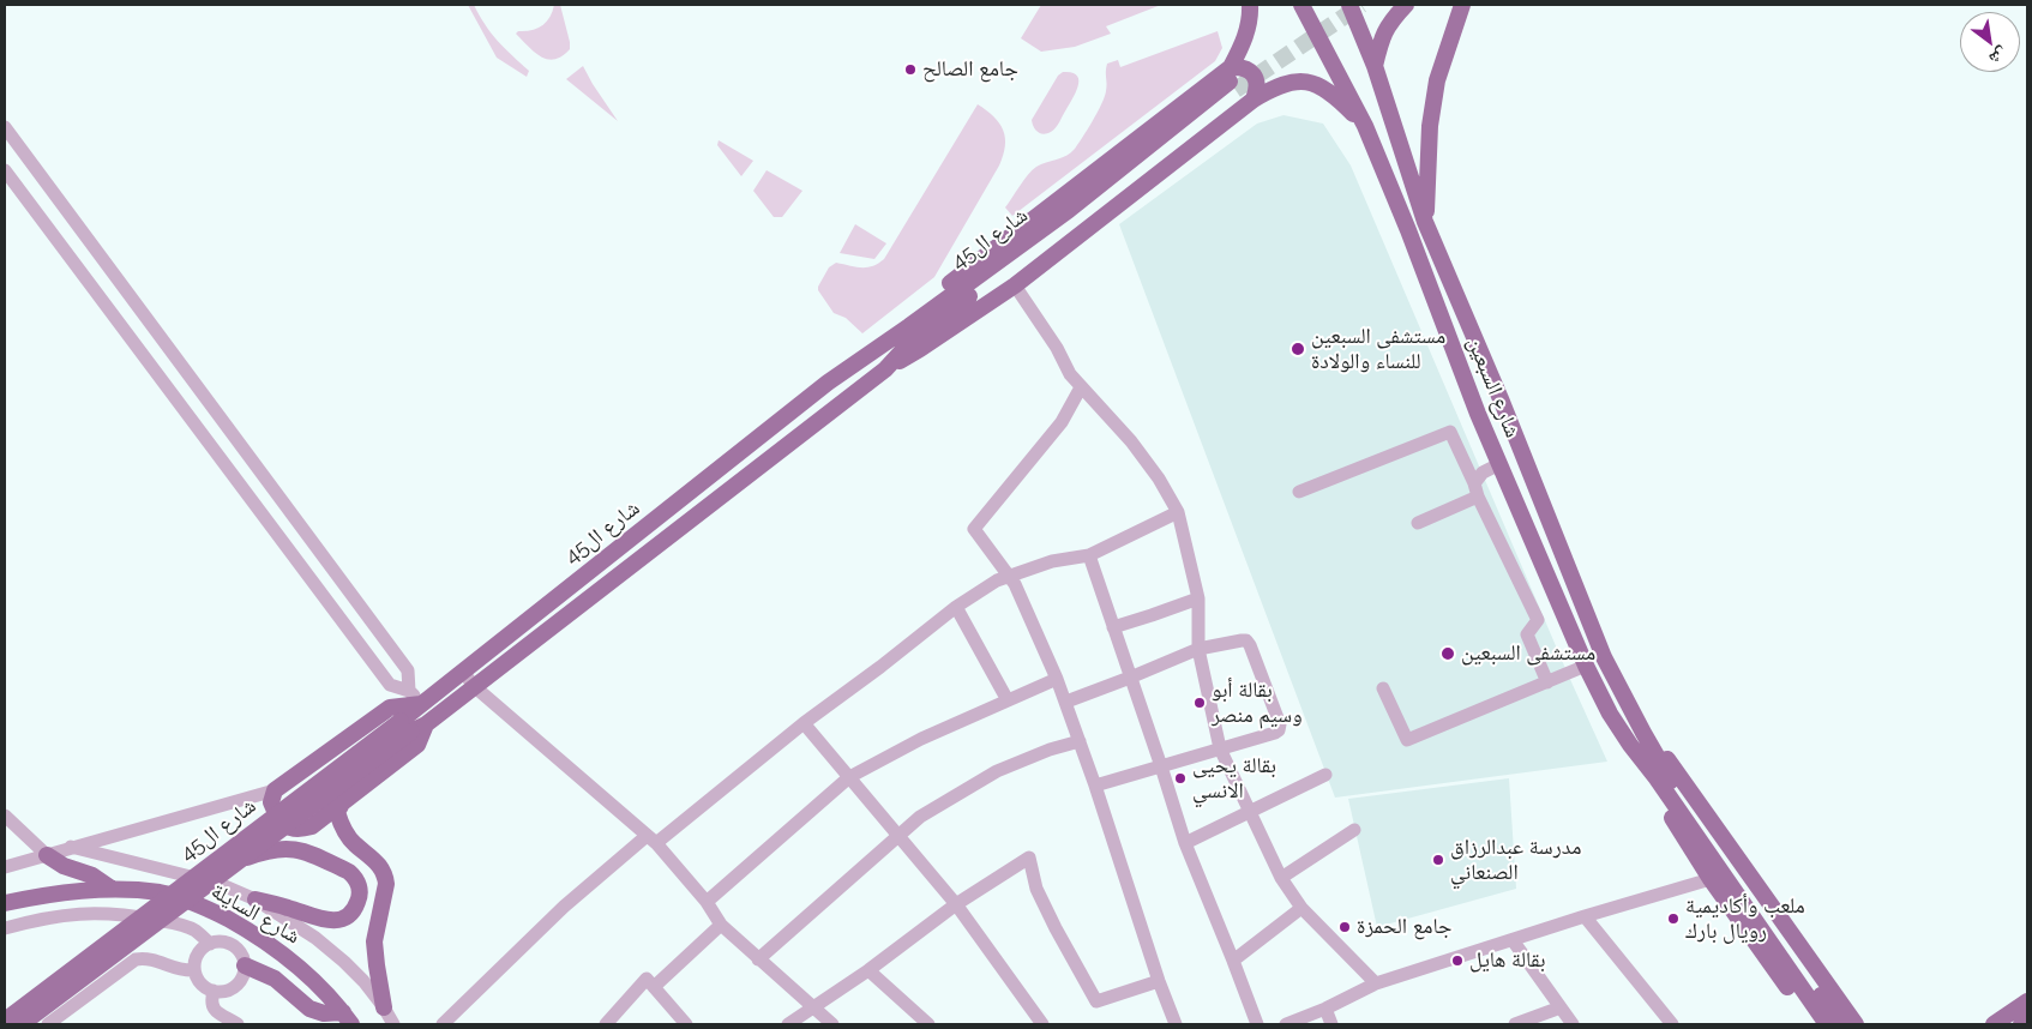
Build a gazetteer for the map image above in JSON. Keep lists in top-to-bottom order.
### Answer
{
  "streets": {
    "main road": ["شارع ال45", "شارع السبعين", "شارع السايلة"]
  },
  "places": [
    "جامع الصالح",
    "مستشفى السبعين للنساء والولادة",
    "مستشفى السبعين",
    "بقالة أبو وسيم منصر",
    "بقالة يحيى الانسي",
    "مدرسة عبدالرزاق الصنعاني",
    "ملعب وأكاديمية رويال بارك",
    "جامع الحمزة",
    "بقالة هايل"
  ],
  "north": "bottom right"
}
